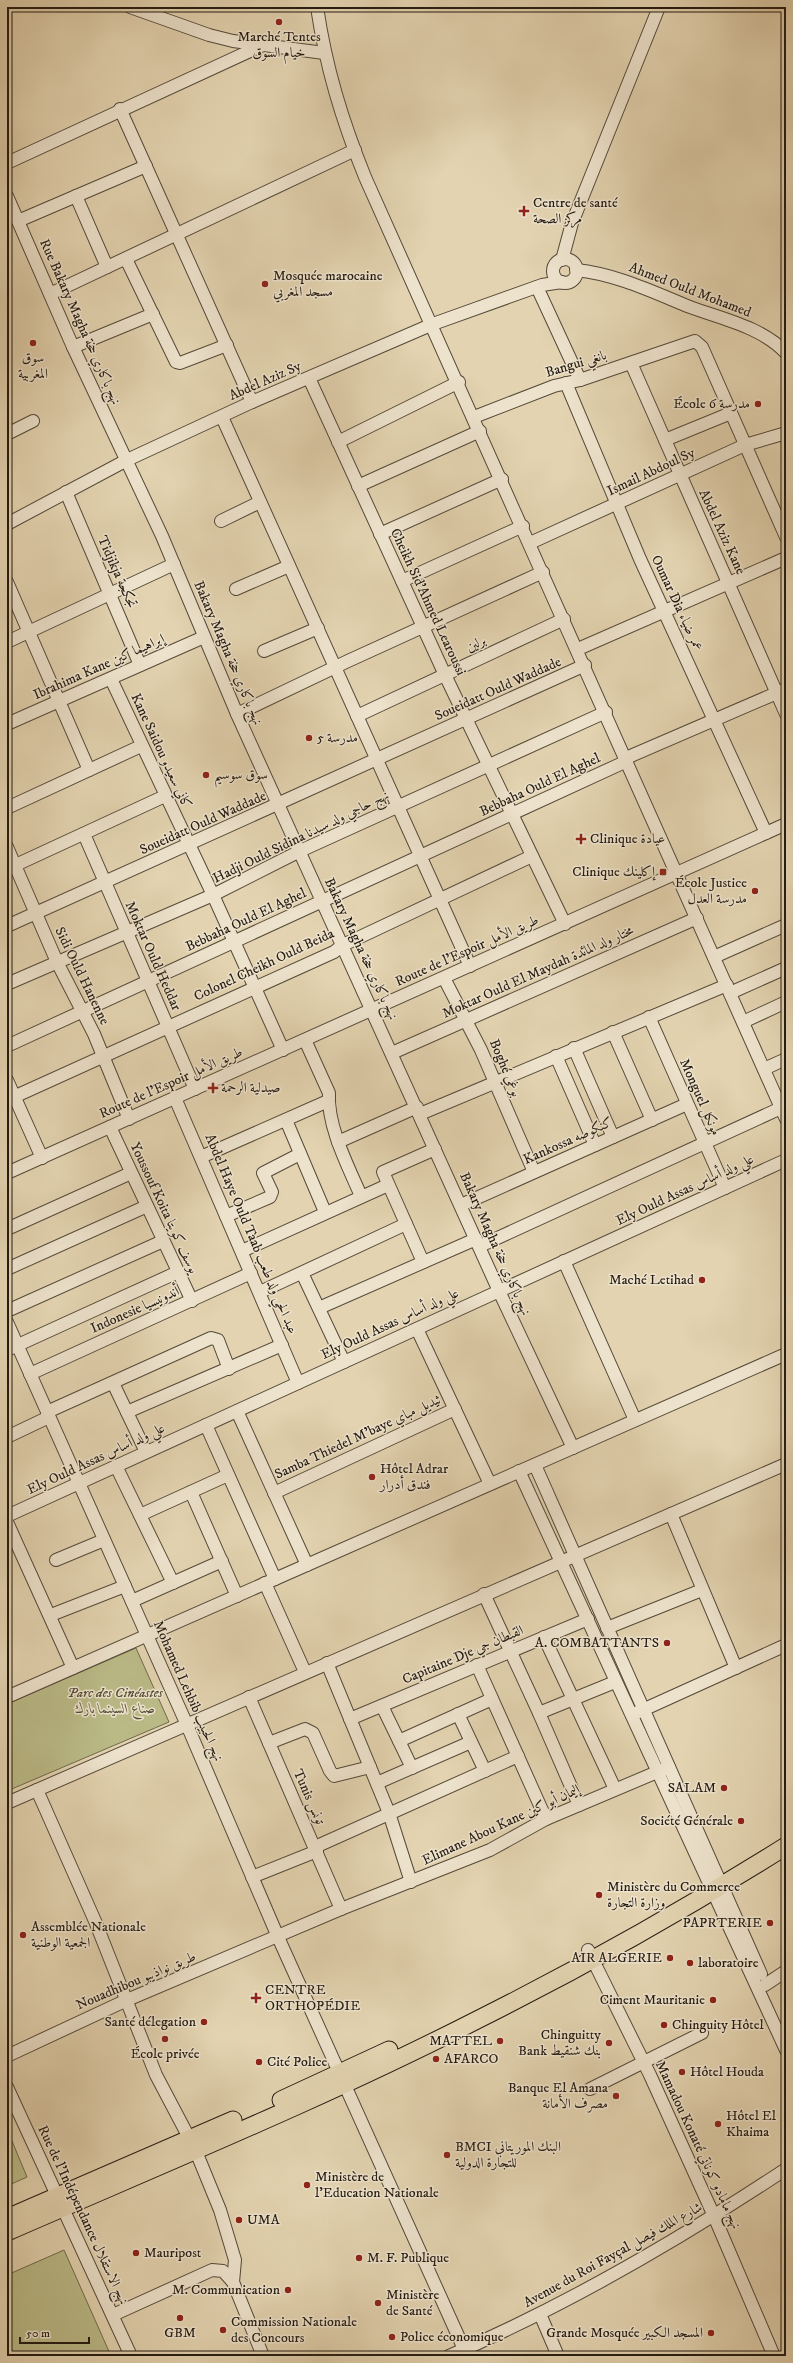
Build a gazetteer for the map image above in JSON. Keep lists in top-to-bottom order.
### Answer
{
  "streets": {
    "street": [
      "Ahmed Ould Mohamed",
      "Rue Bakary Magha نهج باكاري حخة",
      "Bangui بانغي",
      "Abdel Aziz Sy",
      "Ismail Abdoul Sy",
      "Abdel Aziz Kane",
      "Tidjikja تجكجة",
      "Cheikh Sid'Ahmed Learoussi",
      "Oumar Dia عمر ضياء",
      "برلين",
      "Bakary Magha نهج باكاري حخة",
      "Ibrahima Kane إبراهيما كين",
      "Soueidatt Ould Waddade",
      "Kane Saidou كاني سعيدو",
      "Bebbaha Ould El Aghel",
      "Hadji Ould Sidina نهج حاجي ولد سيدنا",
      "Route de l’Espoir طريق الأمل",
      "Moktar Ould Heddar",
      "Colonel Cheikh Ould Beida",
      "Moktar Ould El Maydah مختار ولد المائدة",
      "Sidi Ould Hanenne",
      "Boghé بوغي",
      "Monguel مونكل",
      "Kankossa كنكوصه",
      "Ely Ould Assas علي ولد أساس",
      "Youssouf Koita يوسف كويتا",
      "Abdel Haye Ould Taab عبد الحي ولد طعب",
      "Indonesie أندونيسيا",
      "Samba Thiedel M'baye ثيديل مباي",
      "Capitaine Dje القبطان جي",
      "Mohamed Lehbib نهج الحبيب",
      "Tunis تونس",
      "Elimane Abou Kane إليمان أبو كين",
      "Nouadhibou طريق نواذيبو",
      "Mamadou Konaté نهج مامادو كوناتي",
      "Rue de l'Indépendance نهج الاستقلال",
      "Avenue du Roi Fayçal شارع الملك فيصل"
    ]
  },
  "crossings": [
    ["Ahmed Ould Mohamed", "Abdel Aziz Sy"],
    ["Rue Bakary Magha نهج باكاري حخة", "Abdel Aziz Sy"],
    ["Rue Bakary Magha نهج باكاري حخة", "Bakary Magha نهج باكاري حخة"],
    ["Bangui بانغي", "Abdel Aziz Kane"],
    ["Bangui بانغي", "Oumar Dia عمر ضياء"],
    ["Abdel Aziz Sy", "Tidjikja تجكجة"],
    ["Abdel Aziz Sy", "Cheikh Sid'Ahmed Learoussi"],
    ["Abdel Aziz Sy", "Bakary Magha نهج باكاري حخة"],
    ["Ismail Abdoul Sy", "Abdel Aziz Kane"],
    ["Ismail Abdoul Sy", "Oumar Dia عمر ضياء"],
    ["Abdel Aziz Kane", "Bebbaha Ould El Aghel"],
    ["Tidjikja تجكجة", "Ibrahima Kane إبراهيما كين"],
    ["Cheikh Sid'Ahmed Learoussi", "برلين"],
    ["Cheikh Sid'Ahmed Learoussi", "Soueidatt Ould Waddade"],
    ["Cheikh Sid'Ahmed Learoussi", "Bebbaha Ould El Aghel"],
    ["Cheikh Sid'Ahmed Learoussi", "Hadji Ould Sidina نهج حاجي ولد سيدنا"],
    ["Cheikh Sid'Ahmed Learoussi", "Route de l’Espoir طريق الأمل"],
    ["Cheikh Sid'Ahmed Learoussi", "Colonel Cheikh Ould Beida"],
    ["Oumar Dia عمر ضياء", "Bebbaha Ould El Aghel"],
    ["Oumar Dia عمر ضياء", "Route de l’Espoir طريق الأمل"],
    ["Bakary Magha نهج باكاري حخة", "Ibrahima Kane إبراهيما كين"],
    ["Bakary Magha نهج باكاري حخة", "Soueidatt Ould Waddade"],
    ["Bakary Magha نهج باكاري حخة", "Bebbaha Ould El Aghel"],
    ["Bakary Magha نهج باكاري حخة", "Hadji Ould Sidina نهج حاجي ولد سيدنا"],
    ["Bakary Magha نهج باكاري حخة", "Route de l’Espoir طريق الأمل"],
    ["Bakary Magha نهج باكاري حخة", "Colonel Cheikh Ould Beida"],
    ["Bakary Magha نهج باكاري حخة", "Moktar Ould El Maydah مختار ولد المائدة"],
    ["Bakary Magha نهج باكاري حخة", "Kankossa كنكوصه"],
    ["Bakary Magha نهج باكاري حخة", "Ely Ould Assas علي ولد أساس"],
    ["Ibrahima Kane إبراهيما كين", "Kane Saidou كاني سعيدو"],
    ["Soueidatt Ould Waddade", "Kane Saidou كاني سعيدو"],
    ["Soueidatt Ould Waddade", "Moktar Ould Heddar"],
    ["Soueidatt Ould Waddade", "Sidi Ould Hanenne"],
    ["Kane Saidou كاني سعيدو", "Bebbaha Ould El Aghel"],
    ["Kane Saidou كاني سعيدو", "Hadji Ould Sidina نهج حاجي ولد سيدنا"],
    ["Kane Saidou كاني سعيدو", "Route de l’Espoir طريق الأمل"],
    ["Kane Saidou كاني سعيدو", "Colonel Cheikh Ould Beida"],
    ["Bebbaha Ould El Aghel", "Moktar Ould Heddar"],
    ["Bebbaha Ould El Aghel", "Sidi Ould Hanenne"],
    ["Hadji Ould Sidina نهج حاجي ولد سيدنا", "Moktar Ould Heddar"],
    ["Hadji Ould Sidina نهج حاجي ولد سيدنا", "Sidi Ould Hanenne"],
    ["Route de l’Espoir طريق الأمل", "Moktar Ould Heddar"],
    ["Route de l’Espoir طريق الأمل", "Sidi Ould Hanenne"],
    ["Route de l’Espoir طريق الأمل", "Boghé بوغي"],
    ["Route de l’Espoir طريق الأمل", "Youssouf Koita يوسف كويتا"],
    ["Route de l’Espoir طريق الأمل", "Abdel Haye Ould Taab عبد الحي ولد طعب"],
    ["Moktar Ould Heddar", "Colonel Cheikh Ould Beida"],
    ["Colonel Cheikh Ould Beida", "Sidi Ould Hanenne"],
    ["Moktar Ould El Maydah مختار ولد المائدة", "Boghé بوغي"],
    ["Boghé بوغي", "Kankossa كنكوصه"],
    ["Monguel مونكل", "Kankossa كنكوصه"],
    ["Monguel مونكل", "Ely Ould Assas علي ولد أساس"],
    ["Ely Ould Assas علي ولد أساس", "Abdel Haye Ould Taab عبد الحي ولد طعب"],
    ["Ely Ould Assas علي ولد أساس", "Mohamed Lehbib نهج الحبيب"],
    ["Youssouf Koita يوسف كويتا", "Indonesie أندونيسيا"],
    ["Abdel Haye Ould Taab عبد الحي ولد طعب", "Indonesie أندونيسيا"],
    ["Indonesie أندونيسيا", "Mohamed Lehbib نهج الحبيب"],
    ["Mohamed Lehbib نهج الحبيب", "Elimane Abou Kane إليمان أبو كين"],
    ["Mohamed Lehbib نهج الحبيب", "Nouadhibou طريق نواذيبو"],
    ["Mohamed Lehbib نهج الحبيب", "Avenue du Roi Fayçal شارع الملك فيصل"],
    ["Tunis تونس", "Elimane Abou Kane إليمان أبو كين"],
    ["Elimane Abou Kane إليمان أبو كين", "Nouadhibou طريق نواذيبو"],
    ["Mamadou Konaté نهج مامادو كوناتي", "Avenue du Roi Fayçal شارع الملك فيصل"]
  ],
  "parks": ["Parc des Cinéastes صناع السينما بارك"],
  "places": {
    "other": [
      "Marché Tentes خيام السوق",
      "Mosquée marocaine مسجد المغربي",
      "سوق المغربية",
      "École 6 مدرسة",
      "مدرسة 5",
      "سوق سوسيم",
      "École Justice مدرسة العدل",
      "Maché Letihad",
      "Hôtel Adrar فندق أدرار",
      "A. COMBATTANTS",
      "SALAM",
      "Société Générale",
      "Ministère du Commerce وزارة التجارة",
      "PAPRTERIE",
      "Assemblée Nationale الجمعية الوطنية",
      "AIR ALGERIE",
      "laboratoire",
      "Ciment Mauritanie",
      "Santé délegation",
      "Chinguity Hôtel",
      "École privée",
      "MATTEL",
      "Chinguitty Bank بنك شنقيط",
      "AFARCO",
      "Cité Police",
      "Hôtel Houda",
      "Banque El Amana مصرف الأمانة",
      "Hôtel El Khaima",
      "BMCI البنك الموريتاني للتجارة الدولية",
      "Ministère de l'Education Nationale",
      "UMA",
      "Mauripost",
      "M. F. Publique",
      "M. Communication",
      "Ministère de Santé",
      "GBM",
      "Commission Nationale des Concours",
      "Grande Mosquée المسجد الكبير",
      "Police économique"
    ],
    "health": [
      "Centre de santé مركز الصحة",
      "Clinique عيادة",
      "صيدلية الرحمة",
      "CENTRE ORTHOPÉDIE"
    ],
    "transit": ["Clinique إكلينك"]
  },
  "scale_bar": "50 m"
}
